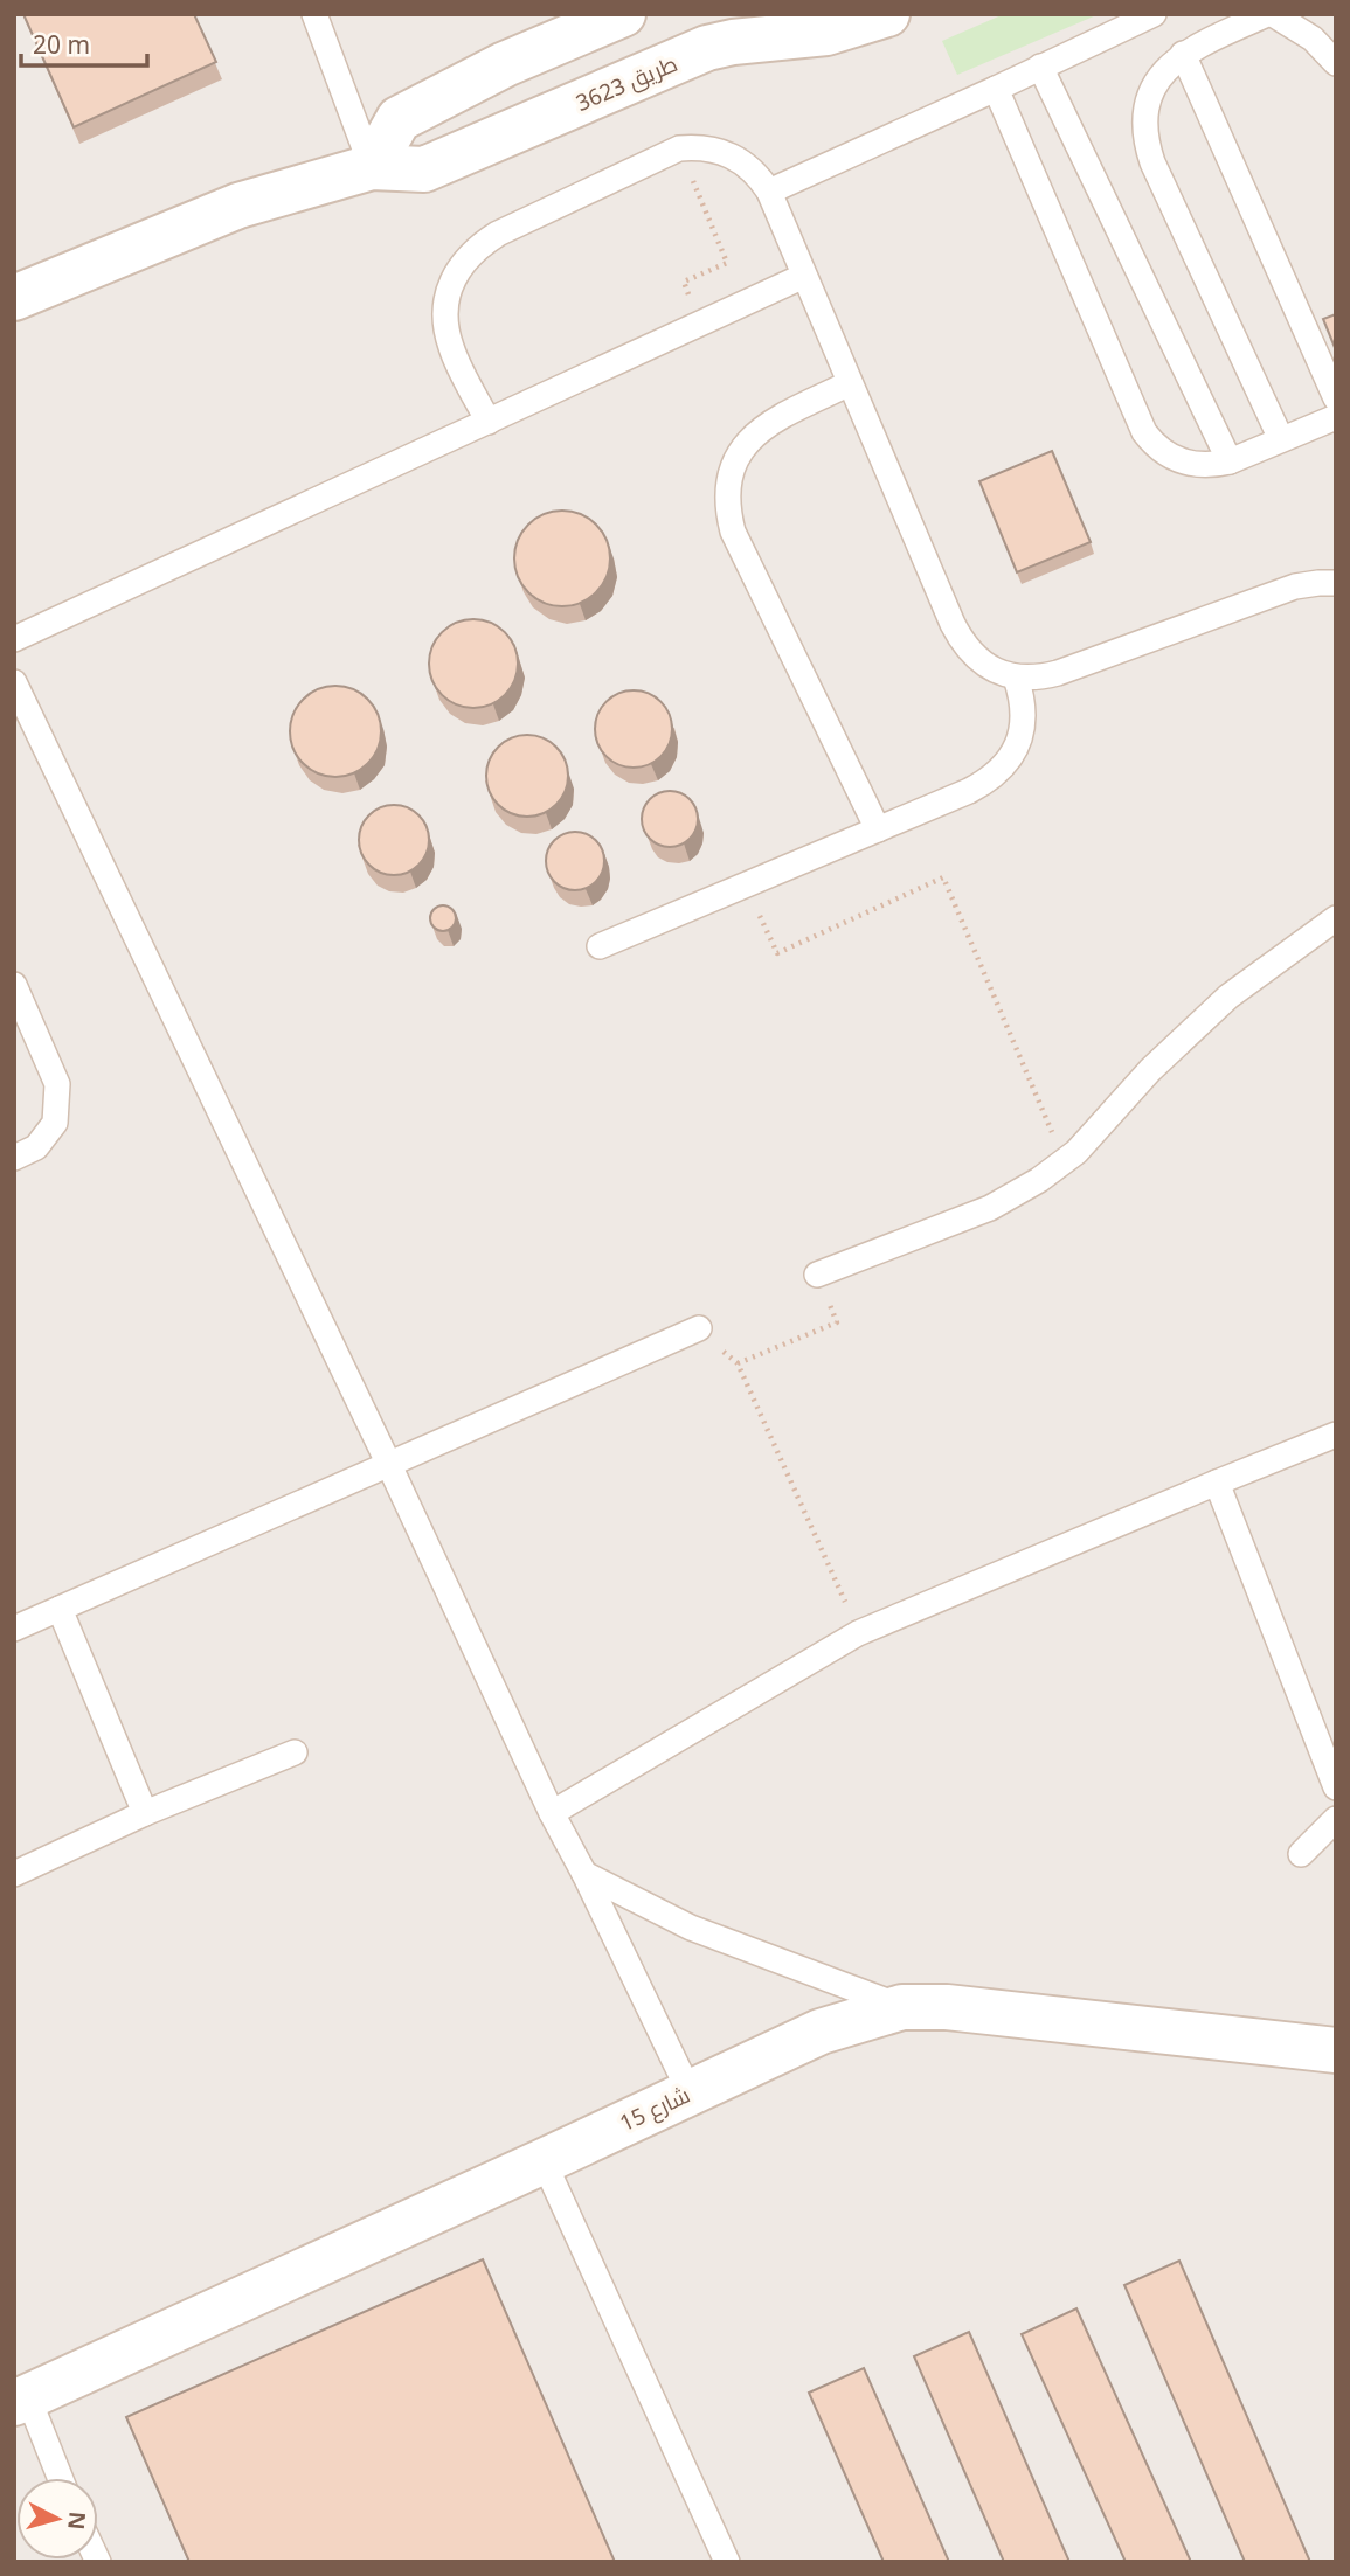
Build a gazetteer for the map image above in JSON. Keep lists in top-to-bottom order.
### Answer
{
  "streets": {
    "street": ["طريق 3623", "شارع 15"]
  },
  "scale_bar": "20 m",
  "north": "right"
}
